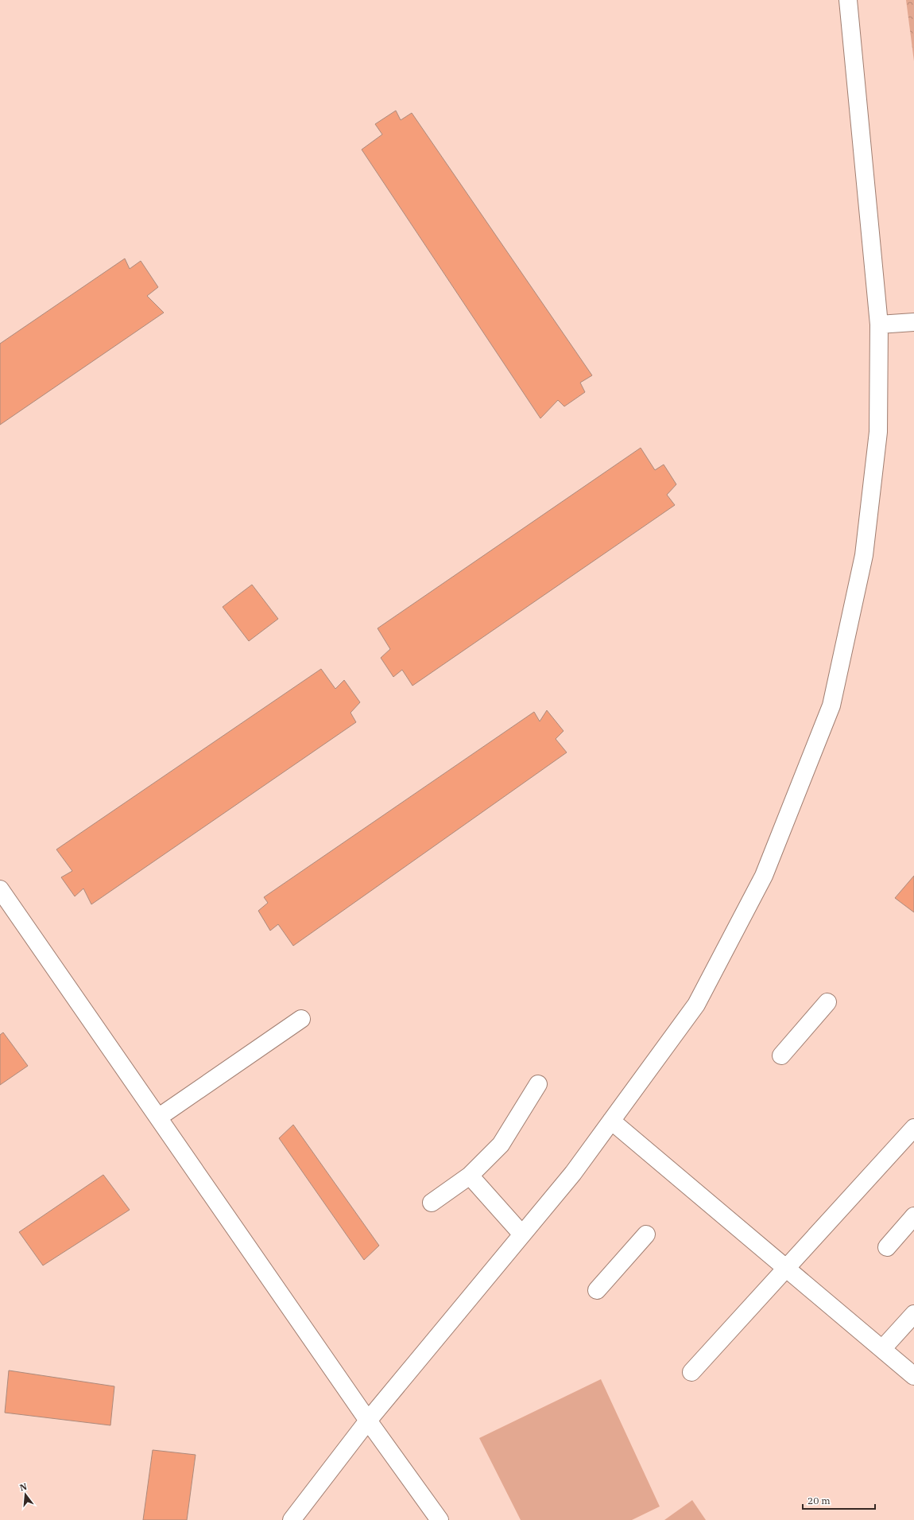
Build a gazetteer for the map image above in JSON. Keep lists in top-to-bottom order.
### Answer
{
  "scale_bar": "20 m",
  "north": "top"
}
